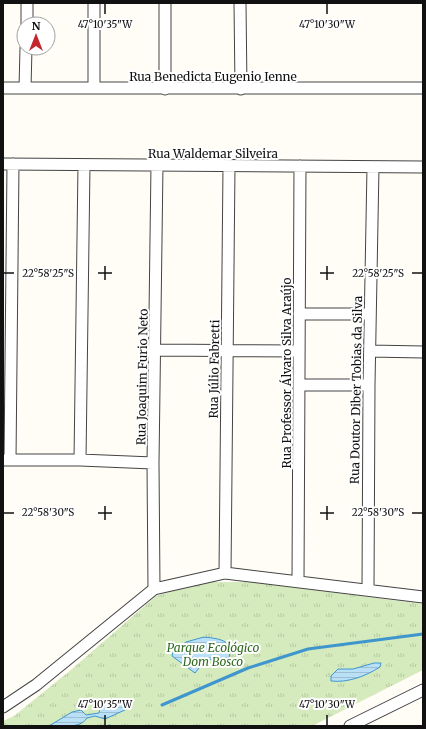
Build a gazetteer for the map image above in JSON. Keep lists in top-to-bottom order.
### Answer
{
  "streets": {
    "street": [
      "Rua Benedicta Eugenio Ienne",
      "Rua Waldemar Silveira",
      "Rua Júlio Fabretti",
      "Rua Professor Álvaro Silva Araújo",
      "Rua Joaquim Furio Neto",
      "Rua Doutor Diber Tobias da Silva"
    ]
  },
  "crossings": [
    ["Rua Waldemar Silveira", "Rua Júlio Fabretti"],
    ["Rua Waldemar Silveira", "Rua Professor Álvaro Silva Araújo"],
    ["Rua Waldemar Silveira", "Rua Joaquim Furio Neto"],
    ["Rua Waldemar Silveira", "Rua Doutor Diber Tobias da Silva"]
  ],
  "parks": ["Parque Ecológico Dom Bosco"],
  "north": "top",
  "coordinates": [
    "47°10'35\"W",
    "47°10'30\"W",
    "22°58'25\"S",
    "22°58'30\"S"
  ]
}
